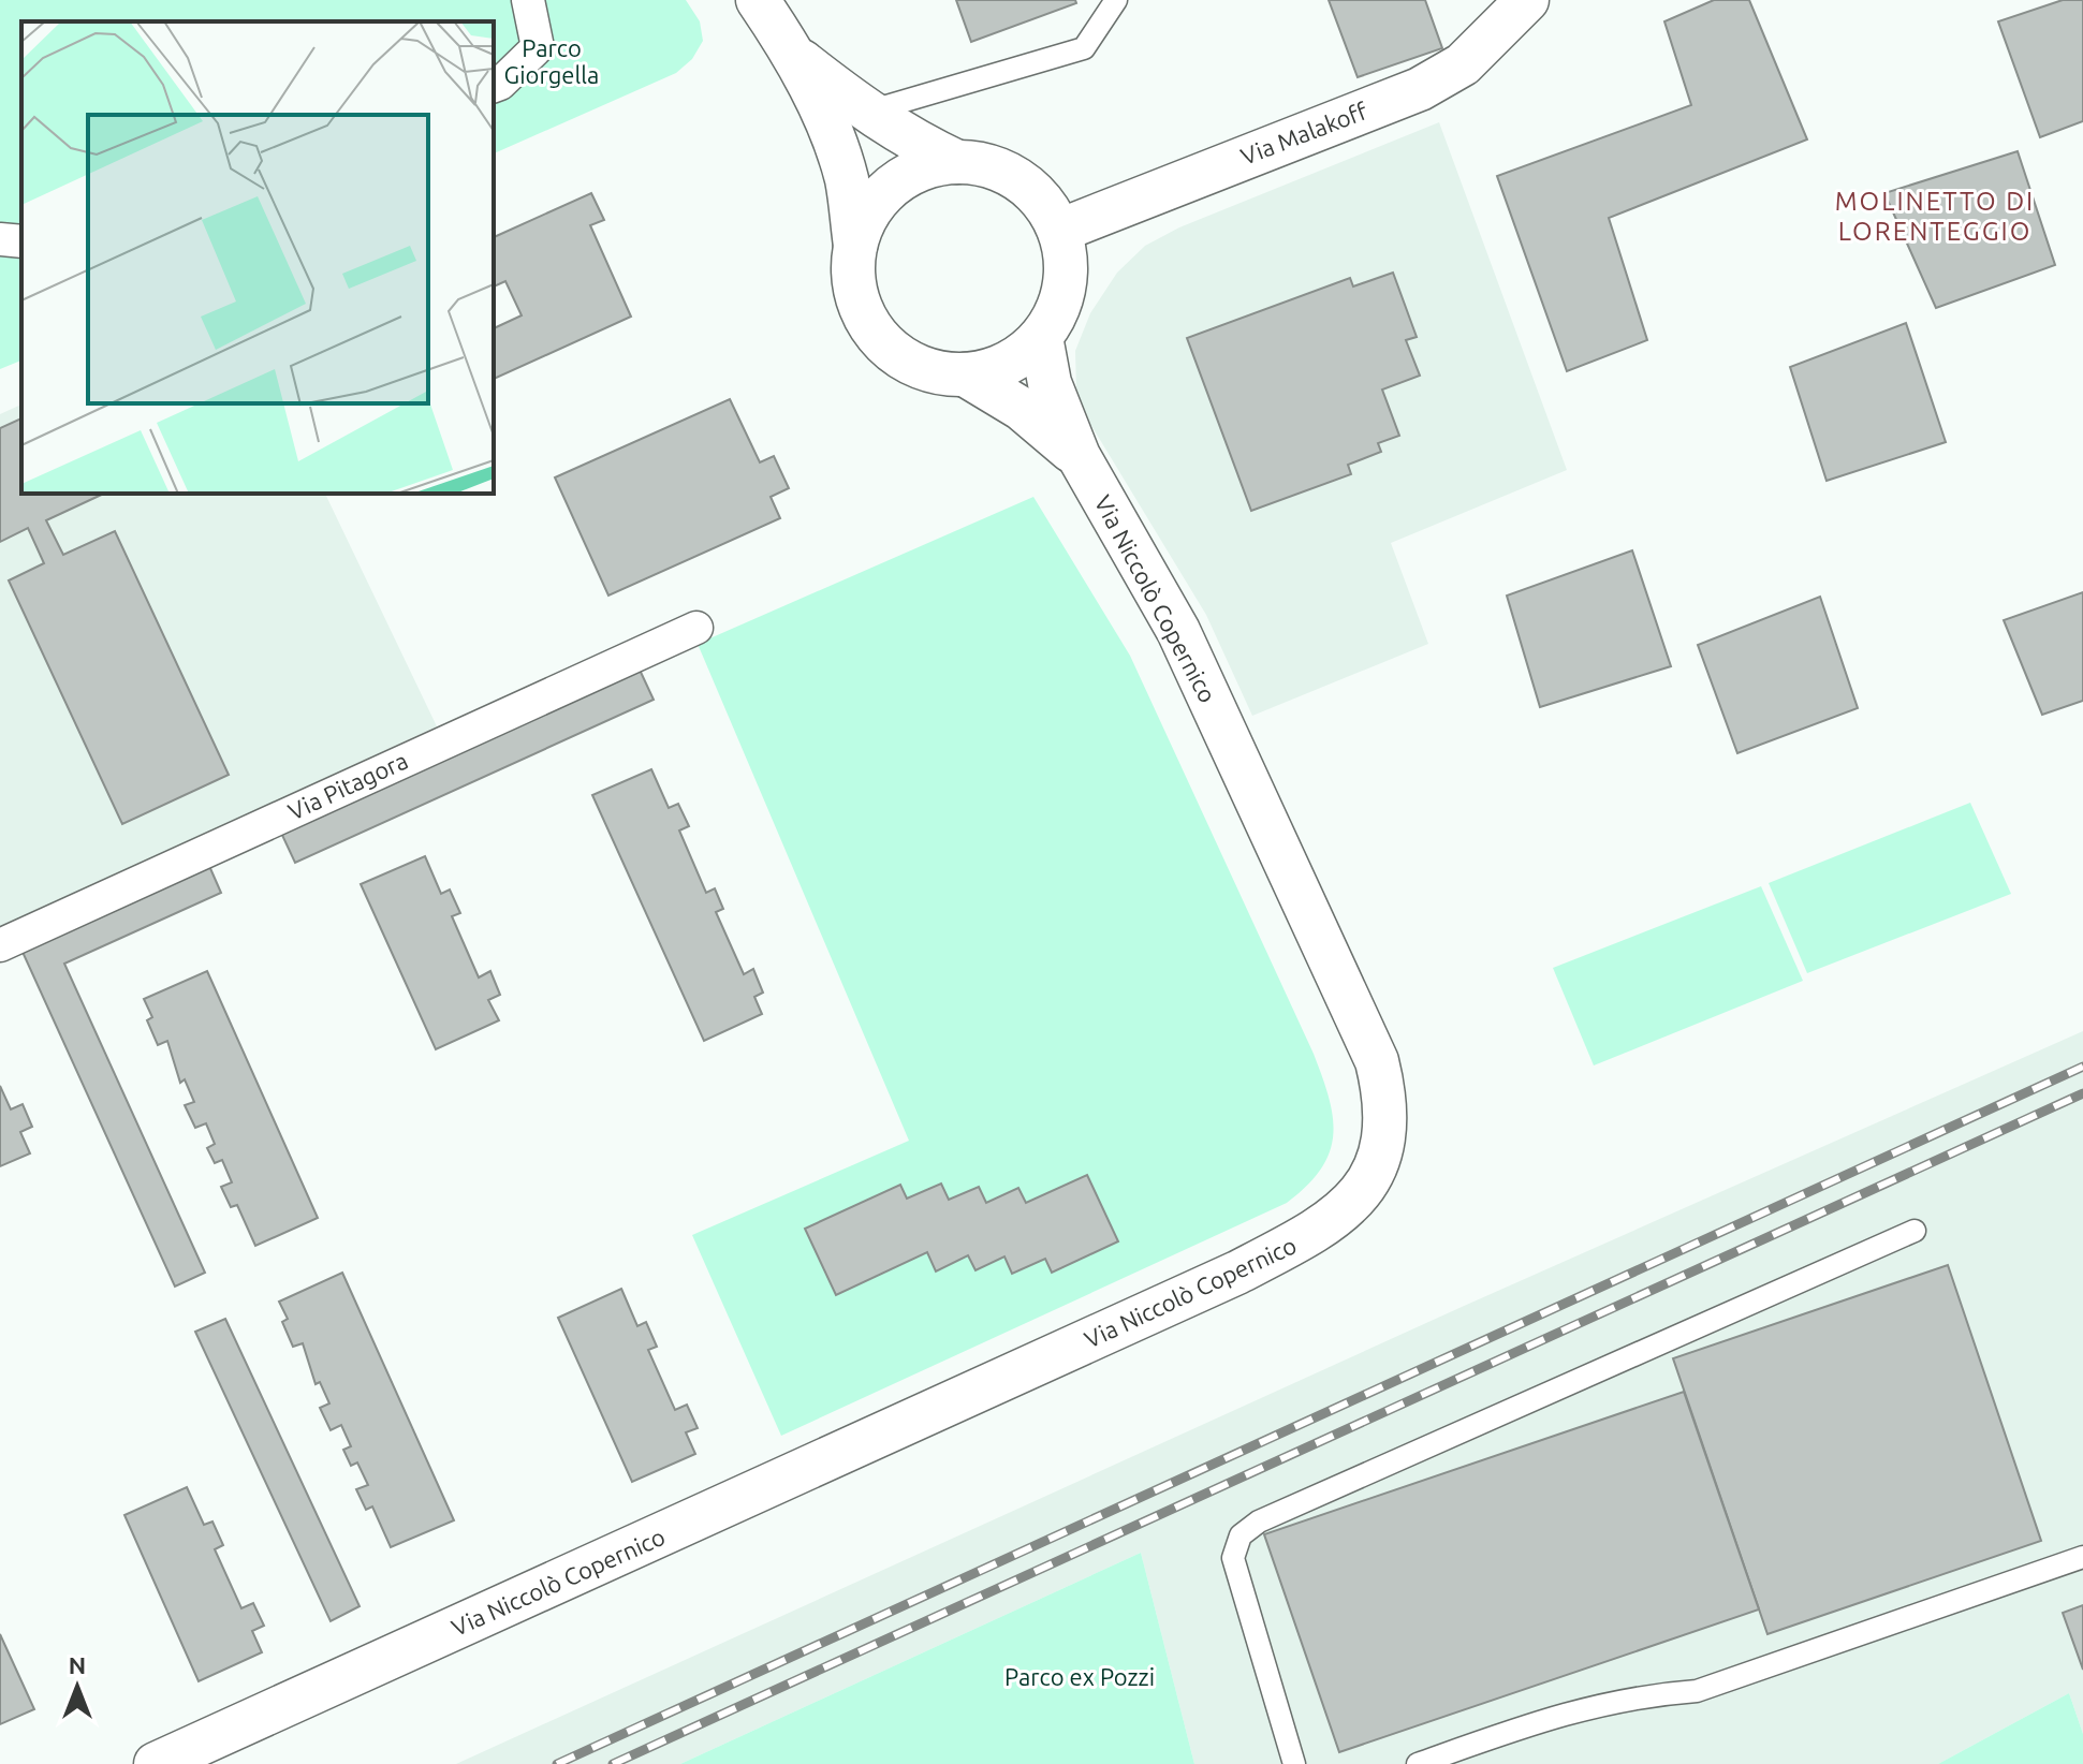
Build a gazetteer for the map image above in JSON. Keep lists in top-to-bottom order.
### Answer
{
  "streets": {
    "street": ["Via Malakoff", "Via Niccolò Copernico", "Via Pitagora"]
  },
  "crossings": [
    ["Via Malakoff", "Via Niccolò Copernico"]
  ],
  "districts": ["MOLINETTO DI LORENTEGGIO"],
  "parks": ["Parco Giorgella", "Parco ex Pozzi"],
  "north": "top"
}
